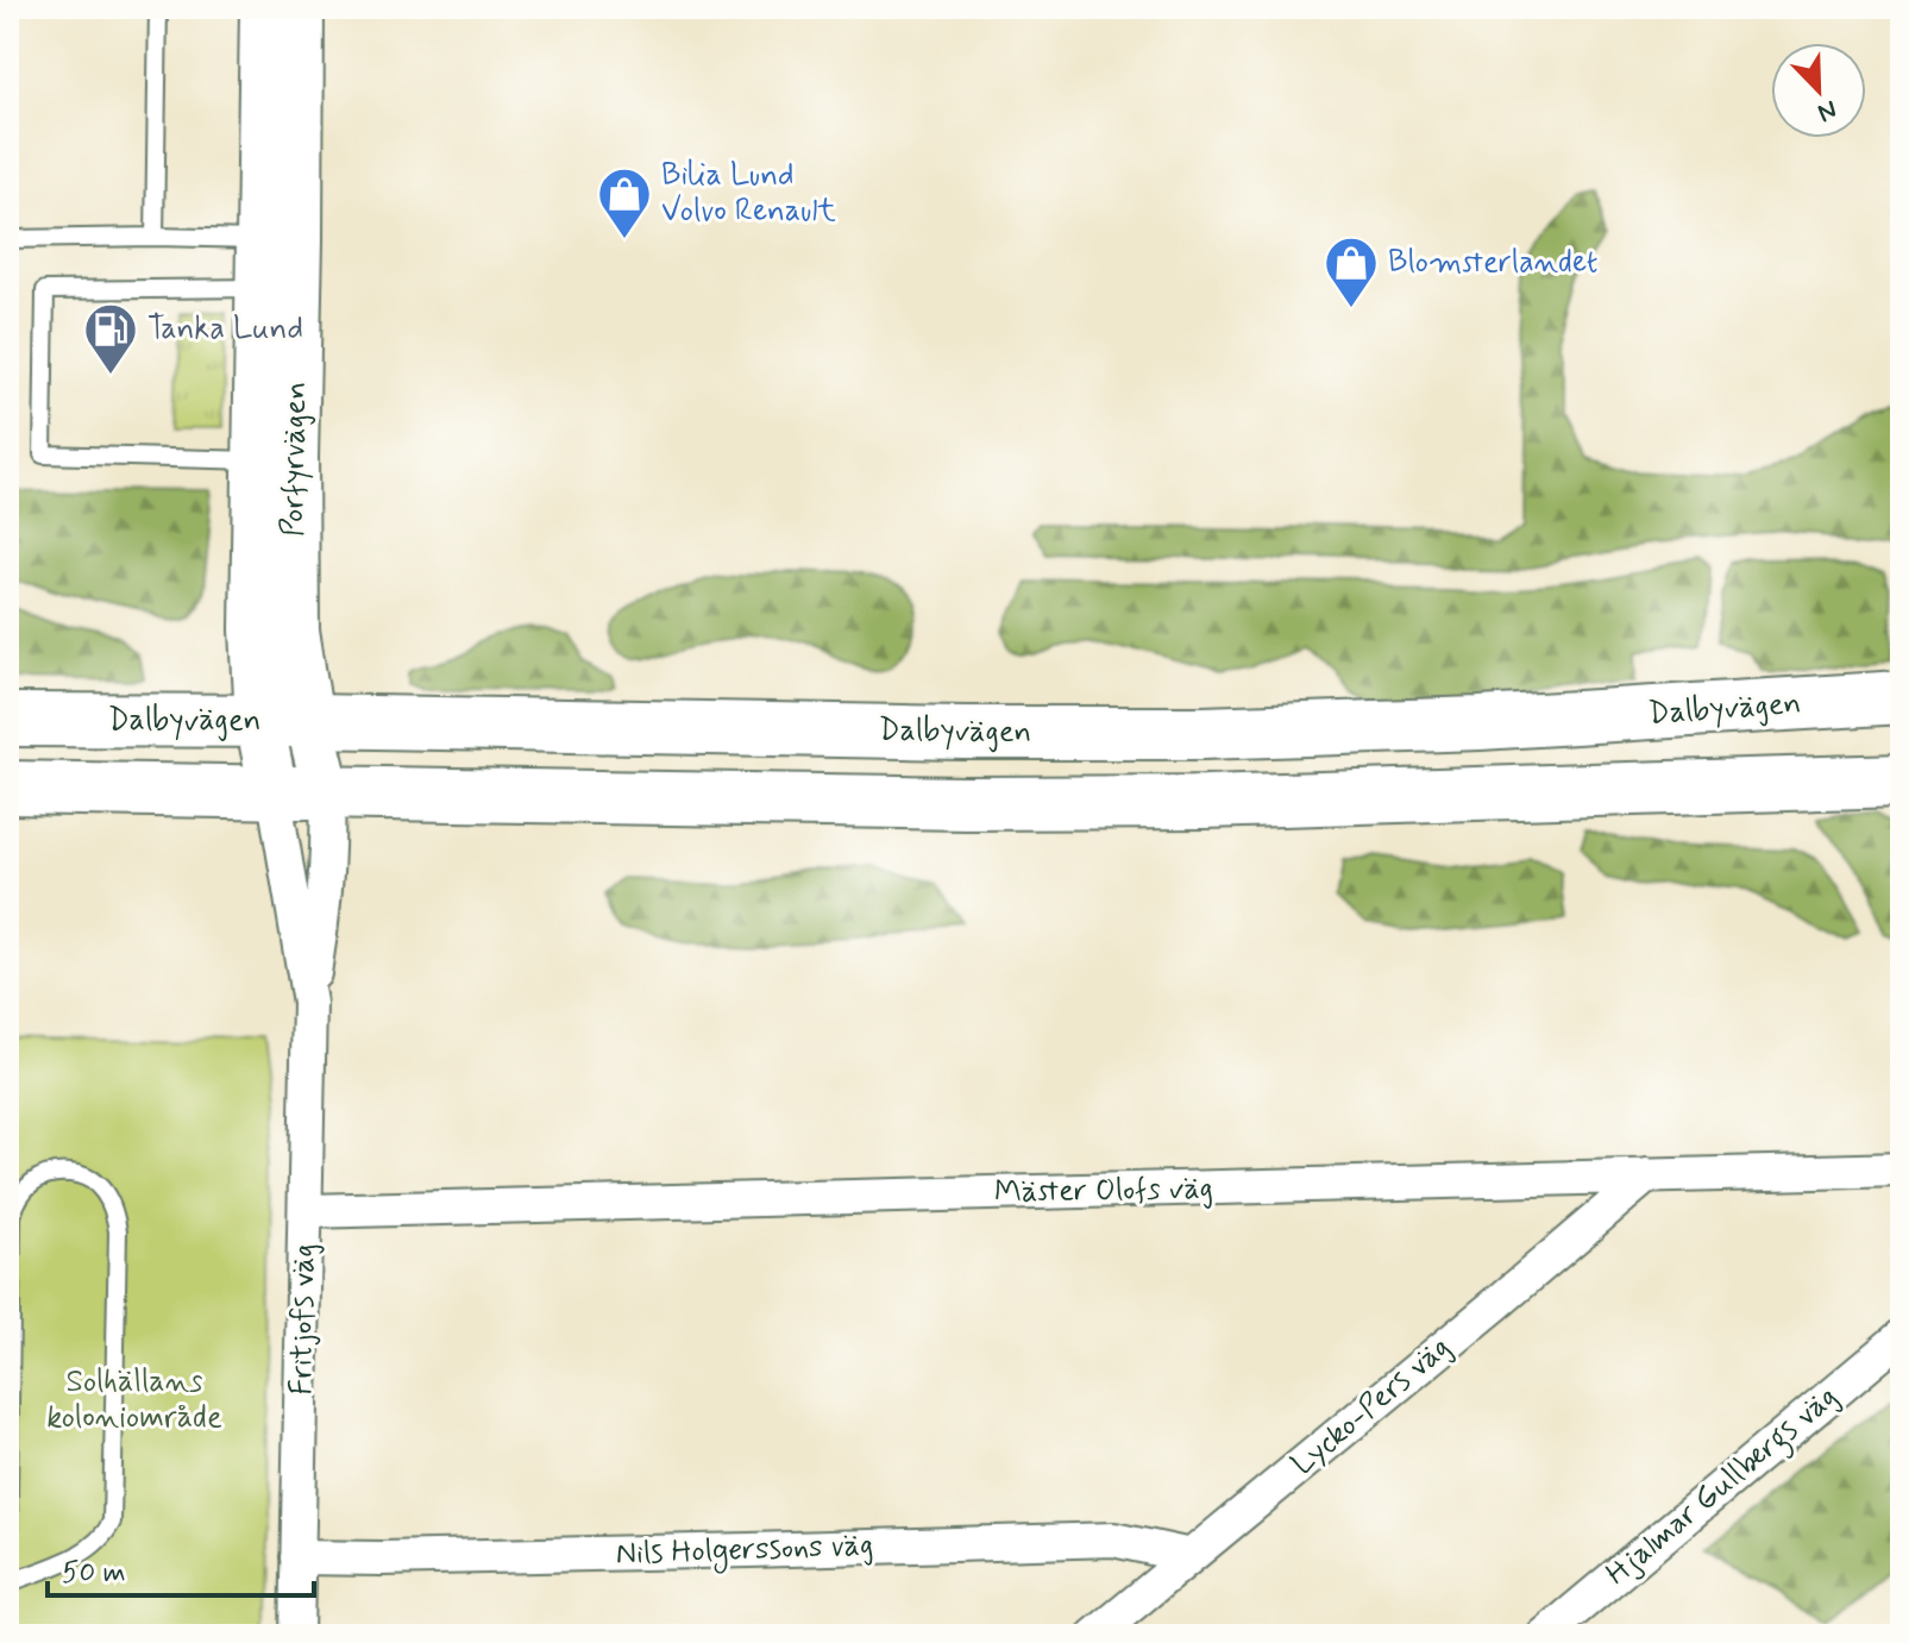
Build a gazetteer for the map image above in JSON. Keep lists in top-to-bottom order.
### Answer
{
  "streets": {
    "main road": ["Dalbyvägen"],
    "street": [
      "Porfyrvägen",
      "Mäster Olofs väg",
      "Fritjofs väg",
      "Lycko-Pers väg",
      "Hjalmar Gullbergs väg",
      "Nils Holgerssons väg"
    ]
  },
  "crossings": [
    ["Porfyrvägen", "Dalbyvägen"],
    ["Porfyrvägen", "Fritjofs väg"],
    ["Mäster Olofs väg", "Fritjofs väg"],
    ["Mäster Olofs väg", "Lycko-Pers väg"],
    ["Fritjofs väg", "Nils Holgerssons väg"],
    ["Lycko-Pers väg", "Nils Holgerssons väg"]
  ],
  "parks": ["Solhällans koloniområde"],
  "places": {
    "shop": ["Bilia Lund Volvo Renault", "Blomsterlandet"],
    "fuel station": ["Tanka Lund"]
  },
  "scale_bar": "50 m",
  "north": "bottom right"
}
